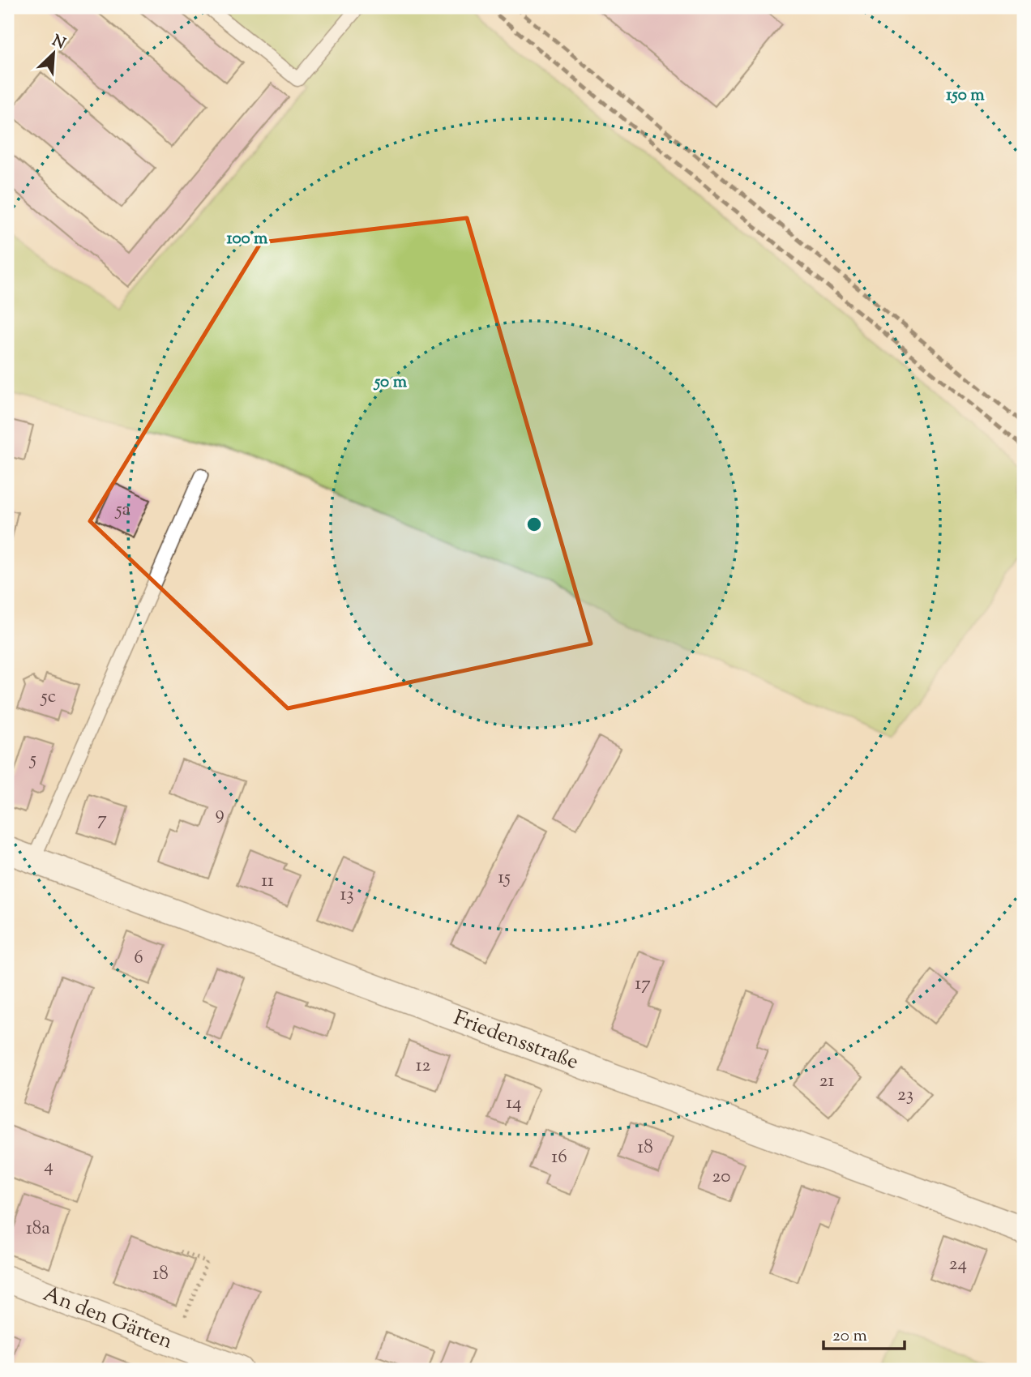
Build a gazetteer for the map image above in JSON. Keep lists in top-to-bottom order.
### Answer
{
  "streets": {
    "street": ["Friedensstraße", "An den Gärten"]
  },
  "house_numbers": [
    "5a",
    "5c",
    "5",
    "9",
    "7",
    "15",
    "11",
    "13",
    "6",
    "17",
    "12",
    "21",
    "23",
    "14",
    "18",
    "16",
    "4",
    "20",
    "18a",
    "24",
    "18"
  ],
  "scale_bar": "20 m",
  "north": "top right",
  "rings": ["150 m", "100 m", "50 m"]
}
